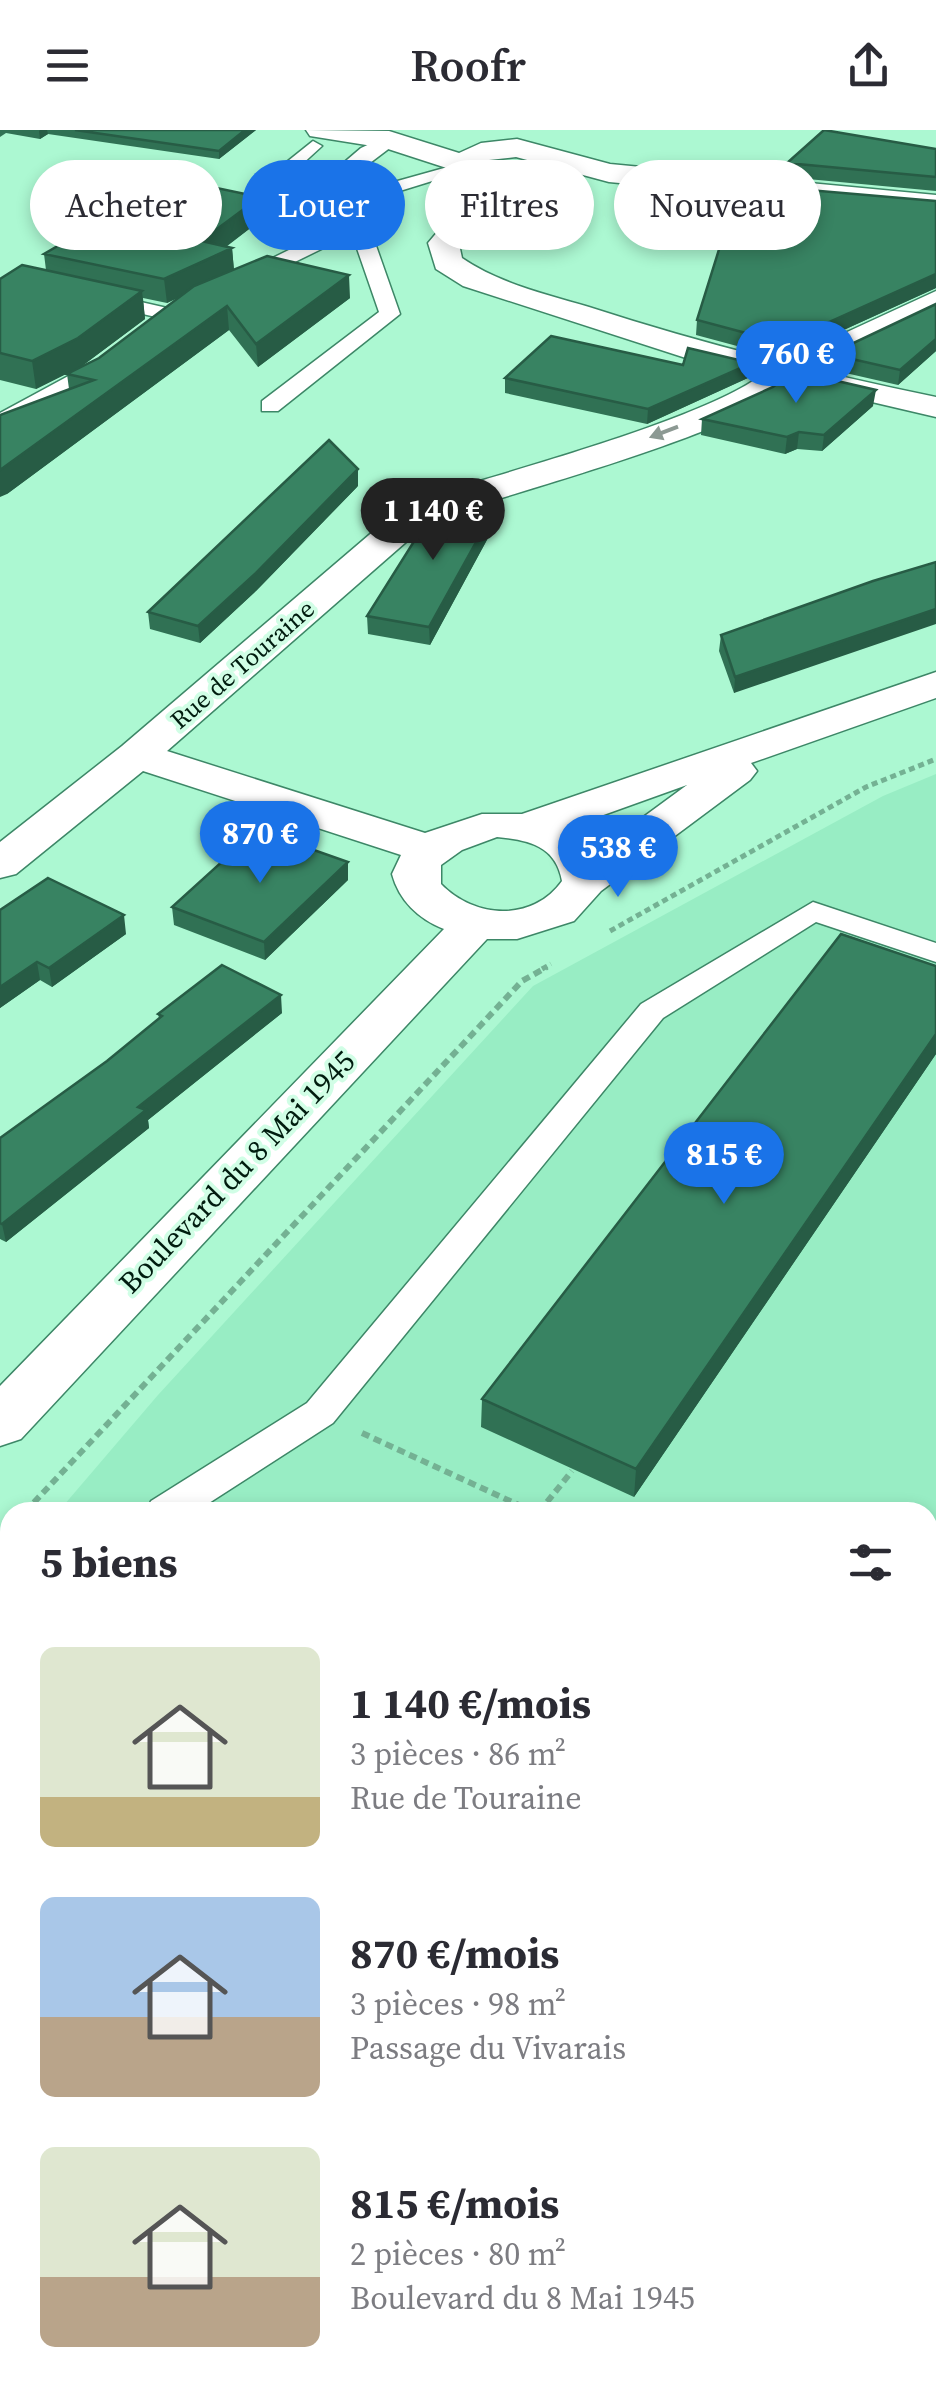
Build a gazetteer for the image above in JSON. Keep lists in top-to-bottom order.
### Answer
{
  "streets": {
    "street": ["Rue de Touraine", "Boulevard du 8 Mai 1945"]
  },
  "page": {
    "header": "Roofr",
    "chip": [
      "Acheter",
      "Louer",
      "Filtres",
      "Nouveau"
    ],
    "price": [
      "760 €",
      "1 140 €",
      "870 €",
      "538 €",
      "815 €"
    ],
    "heading": "5 biens",
    "list": [
      {
        "name": "1 140 €/mois",
        "note": "3 pièces · 86 m² · Rue de Touraine"
      },
      {
        "name": "870 €/mois",
        "note": "3 pièces · 98 m² · Passage du Vivarais"
      },
      {
        "name": "815 €/mois",
        "note": "2 pièces · 80 m² · Boulevard du 8 Mai 1945"
      }
    ]
  }
}
